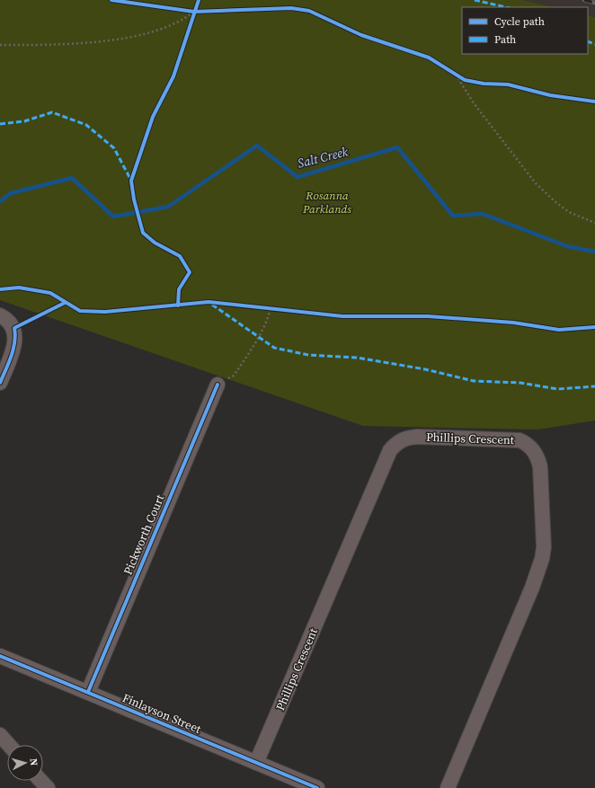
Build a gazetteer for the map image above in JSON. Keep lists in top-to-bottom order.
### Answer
{
  "streets": {
    "street": ["Phillips Crescent", "Pickworth Court", "Finlayson Street"]
  },
  "crossings": [
    ["Phillips Crescent", "Finlayson Street"],
    ["Pickworth Court", "Finlayson Street"]
  ],
  "water": ["Salt Creek"],
  "parks": ["Rosanna Parklands"],
  "legend": ["Cycle path", "Path"],
  "north": "right"
}
